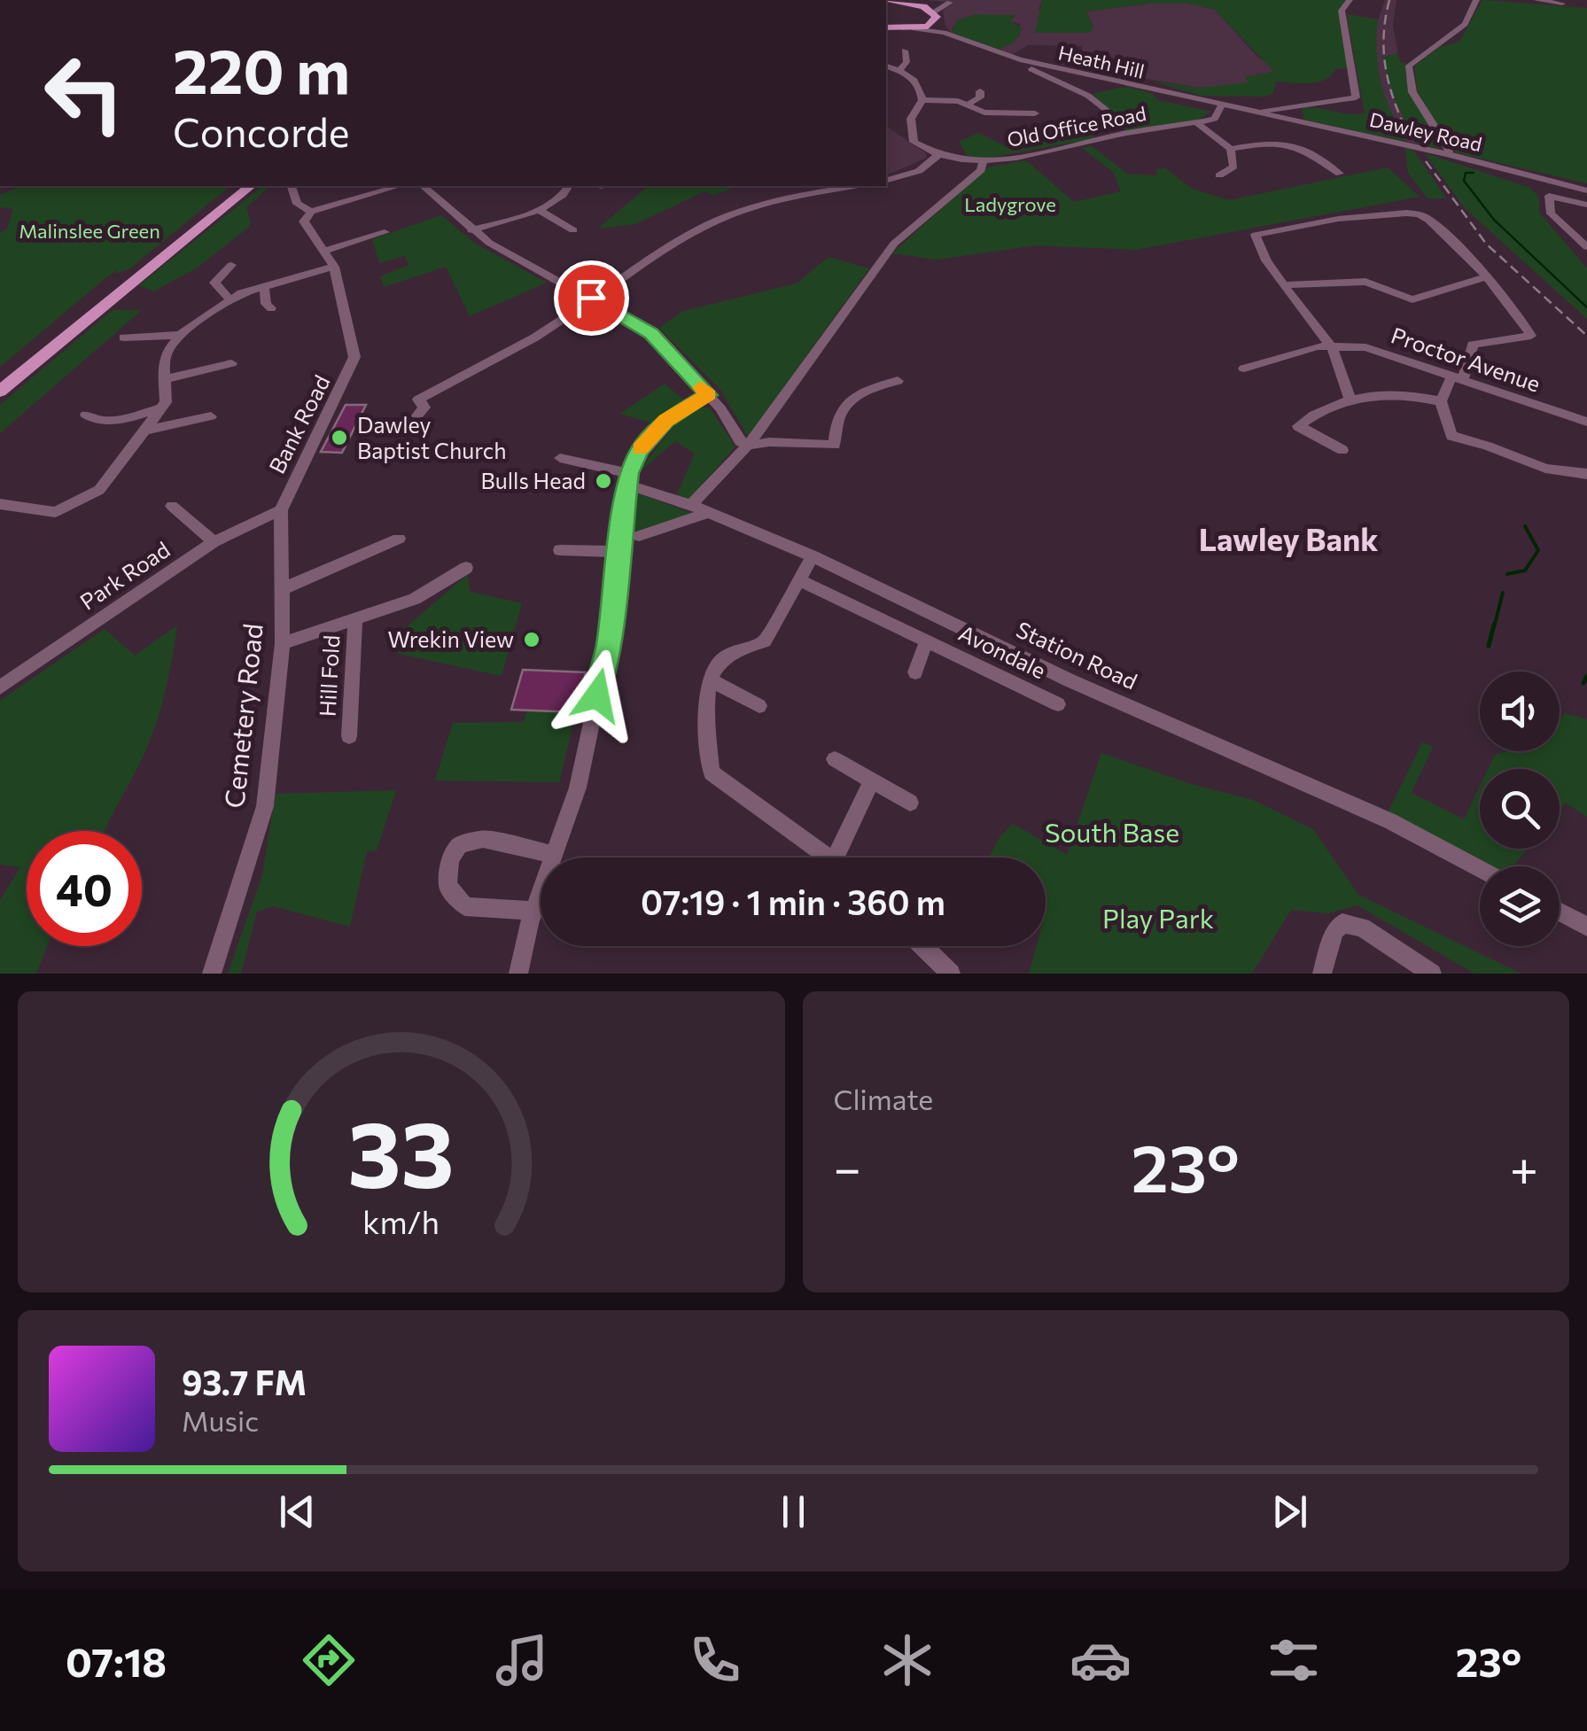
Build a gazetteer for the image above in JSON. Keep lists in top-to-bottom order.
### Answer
{
  "streets": {
    "street": [
      "Heath Hill",
      "Old Office Road",
      "Dawley Road",
      "Proctor Avenue",
      "Bank Road",
      "Park Road",
      "Avondale",
      "Station Road",
      "Hill Fold",
      "Cemetery Road"
    ]
  },
  "crossings": [
    ["Heath Hill", "Old Office Road"],
    ["Heath Hill", "Dawley Road"],
    ["Bank Road", "Park Road"],
    ["Bank Road", "Cemetery Road"],
    ["Park Road", "Cemetery Road"],
    ["Hill Fold", "Cemetery Road"]
  ],
  "districts": ["Lawley Bank"],
  "parks": [
    "Ladygrove",
    "Malinslee Green",
    "South Base",
    "Play Park"
  ],
  "places": ["Dawley Baptist Church", "Bulls Head", "Wrekin View"],
  "page": {
    "turn": ["220 m", "Concorde"],
    "limit": "40",
    "trip": "07:19 · 1 min · 360 m",
    "tile": "Climate",
    "heat": ["−", "23°", "+"],
    "song": ["93.7 FM", "Music"],
    "tabs": ["07:18", "23°"],
    "gauge": ["33", "km/h"]
  }
}
